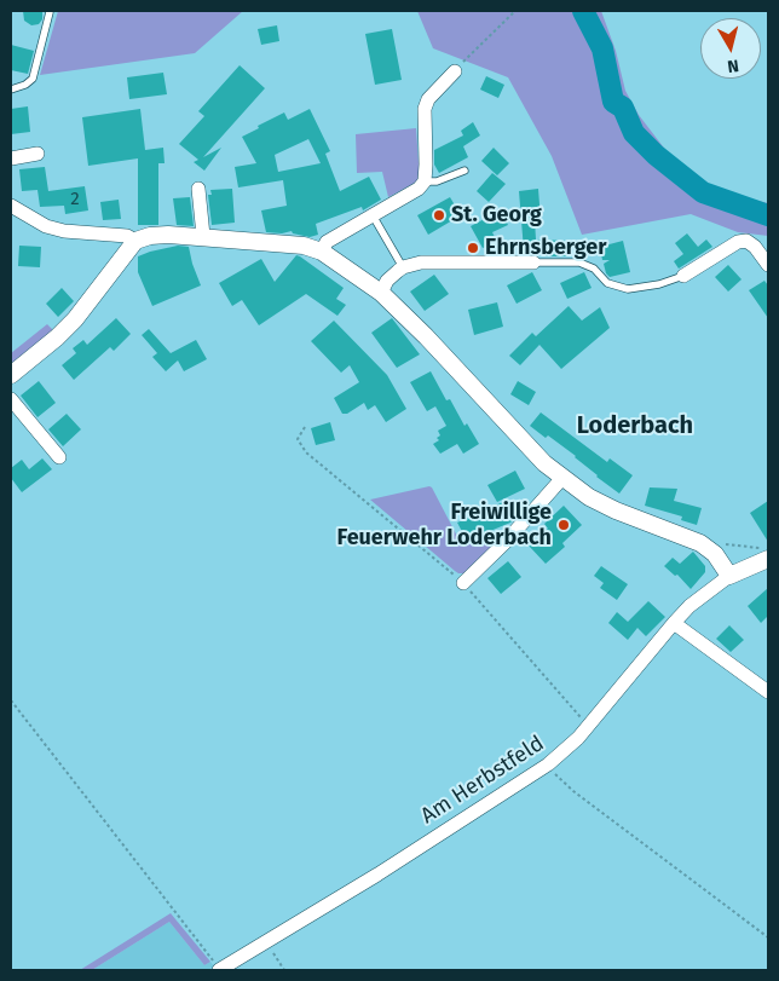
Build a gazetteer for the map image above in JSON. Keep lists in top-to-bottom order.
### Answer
{
  "streets": {
    "street": ["Am Herbstfeld"]
  },
  "districts": ["Loderbach"],
  "places": ["St. Georg", "Ehrnsberger", "Freiwillige Feuerwehr Loderbach"],
  "house_numbers": ["2"],
  "north": "bottom"
}
